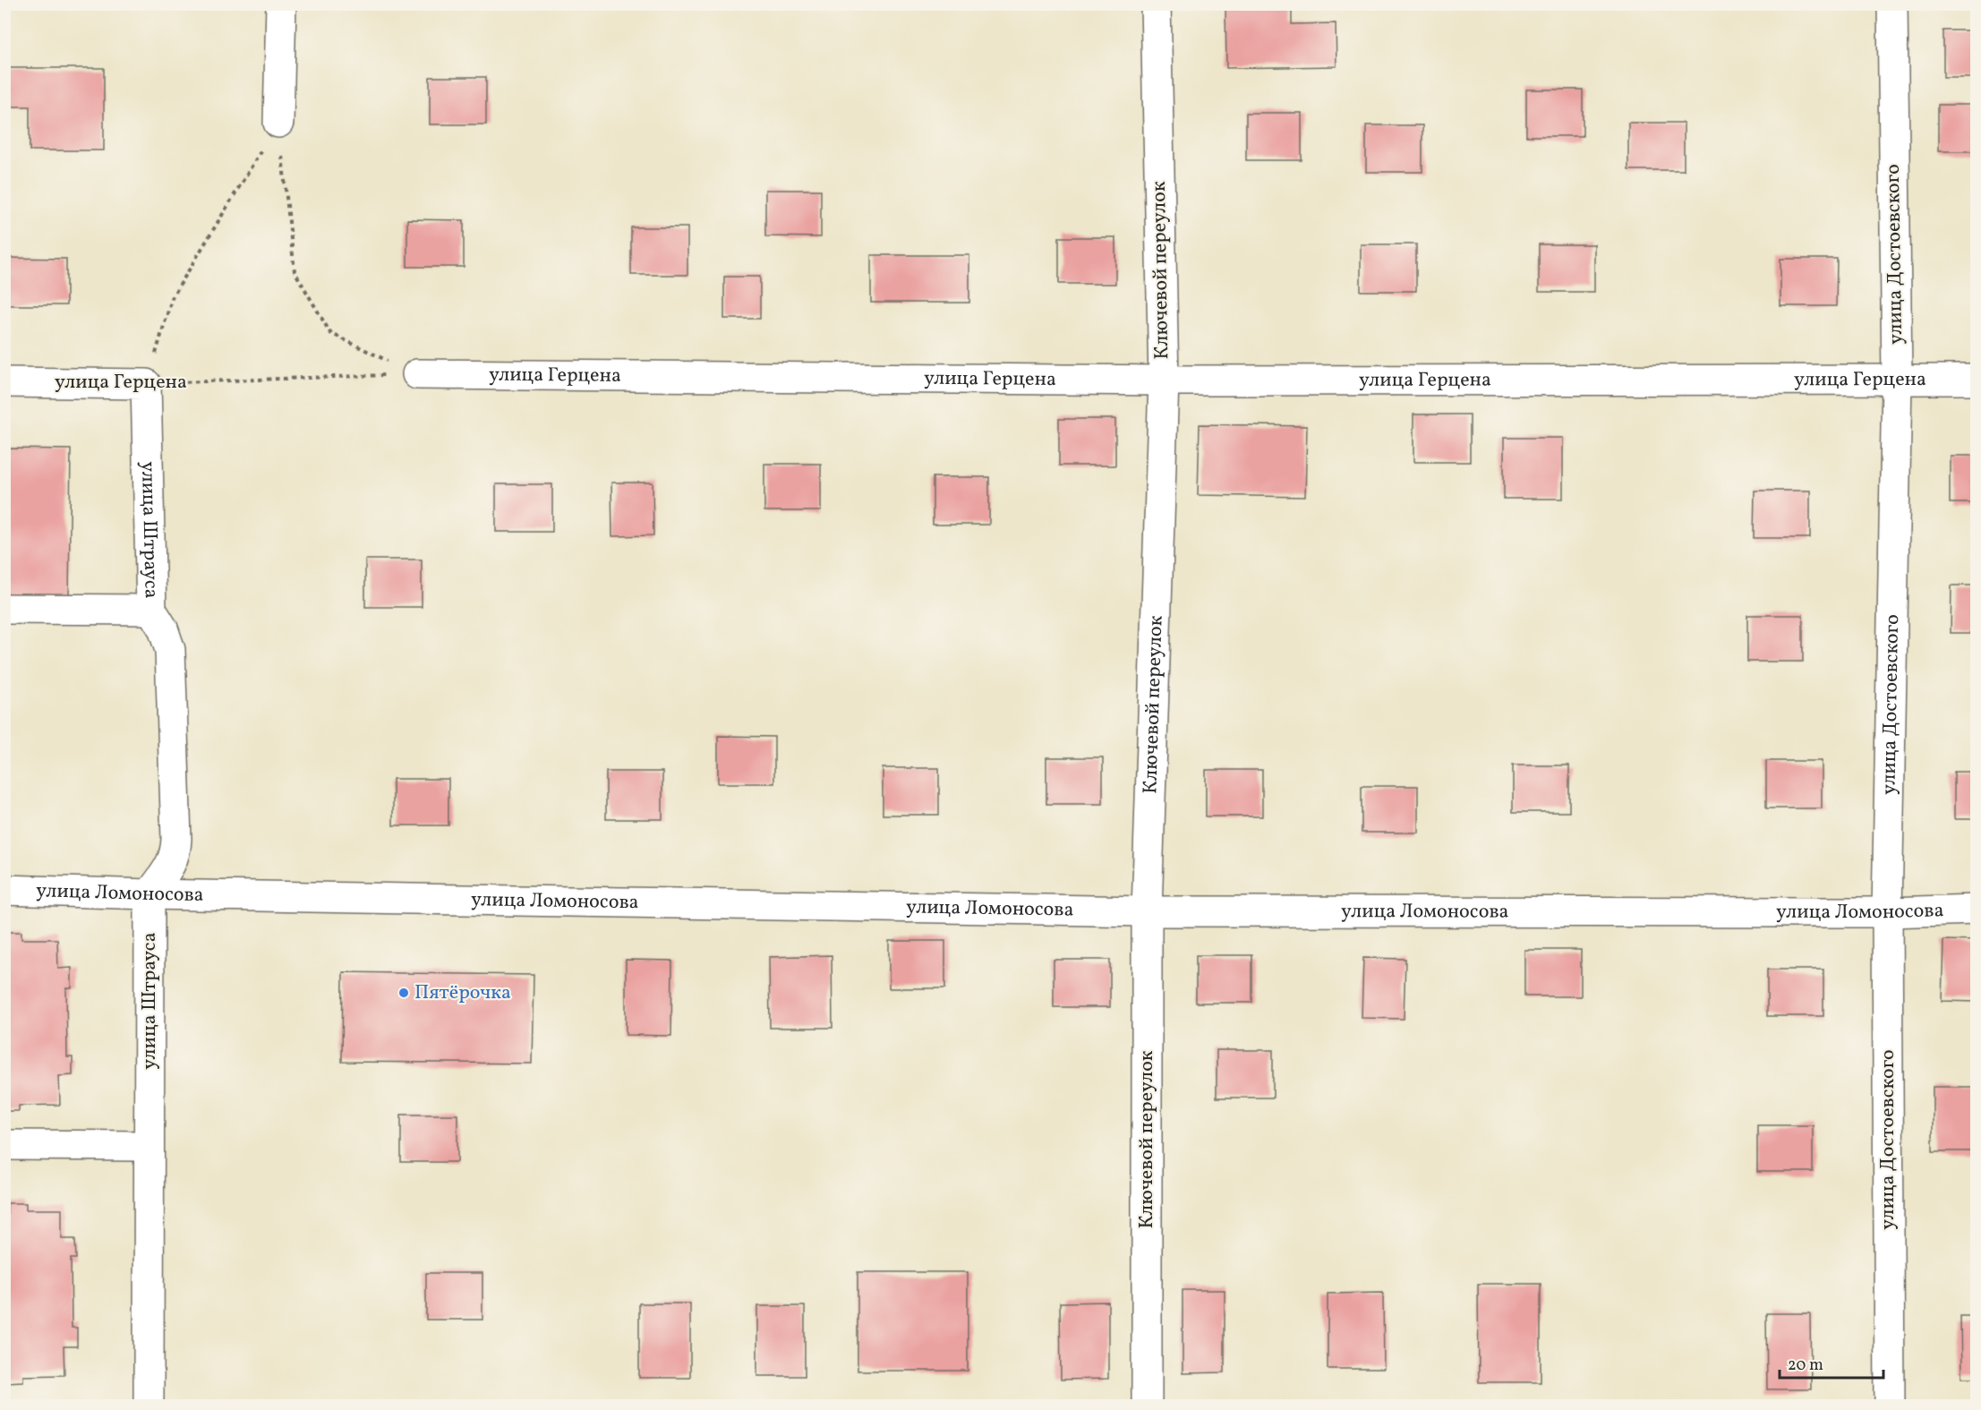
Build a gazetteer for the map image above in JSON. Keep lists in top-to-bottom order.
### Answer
{
  "streets": {
    "street": [
      "улица Достоевского",
      "Ключевой переулок",
      "улица Герцена",
      "улица Штрауса",
      "улица Ломоносова"
    ]
  },
  "crossings": [
    ["улица Достоевского", "улица Герцена"],
    ["улица Достоевского", "улица Ломоносова"],
    ["Ключевой переулок", "улица Герцена"],
    ["Ключевой переулок", "улица Ломоносова"],
    ["улица Герцена", "улица Штрауса"],
    ["улица Штрауса", "улица Ломоносова"]
  ],
  "places": ["Пятёрочка"],
  "scale_bar": "20 m"
}
